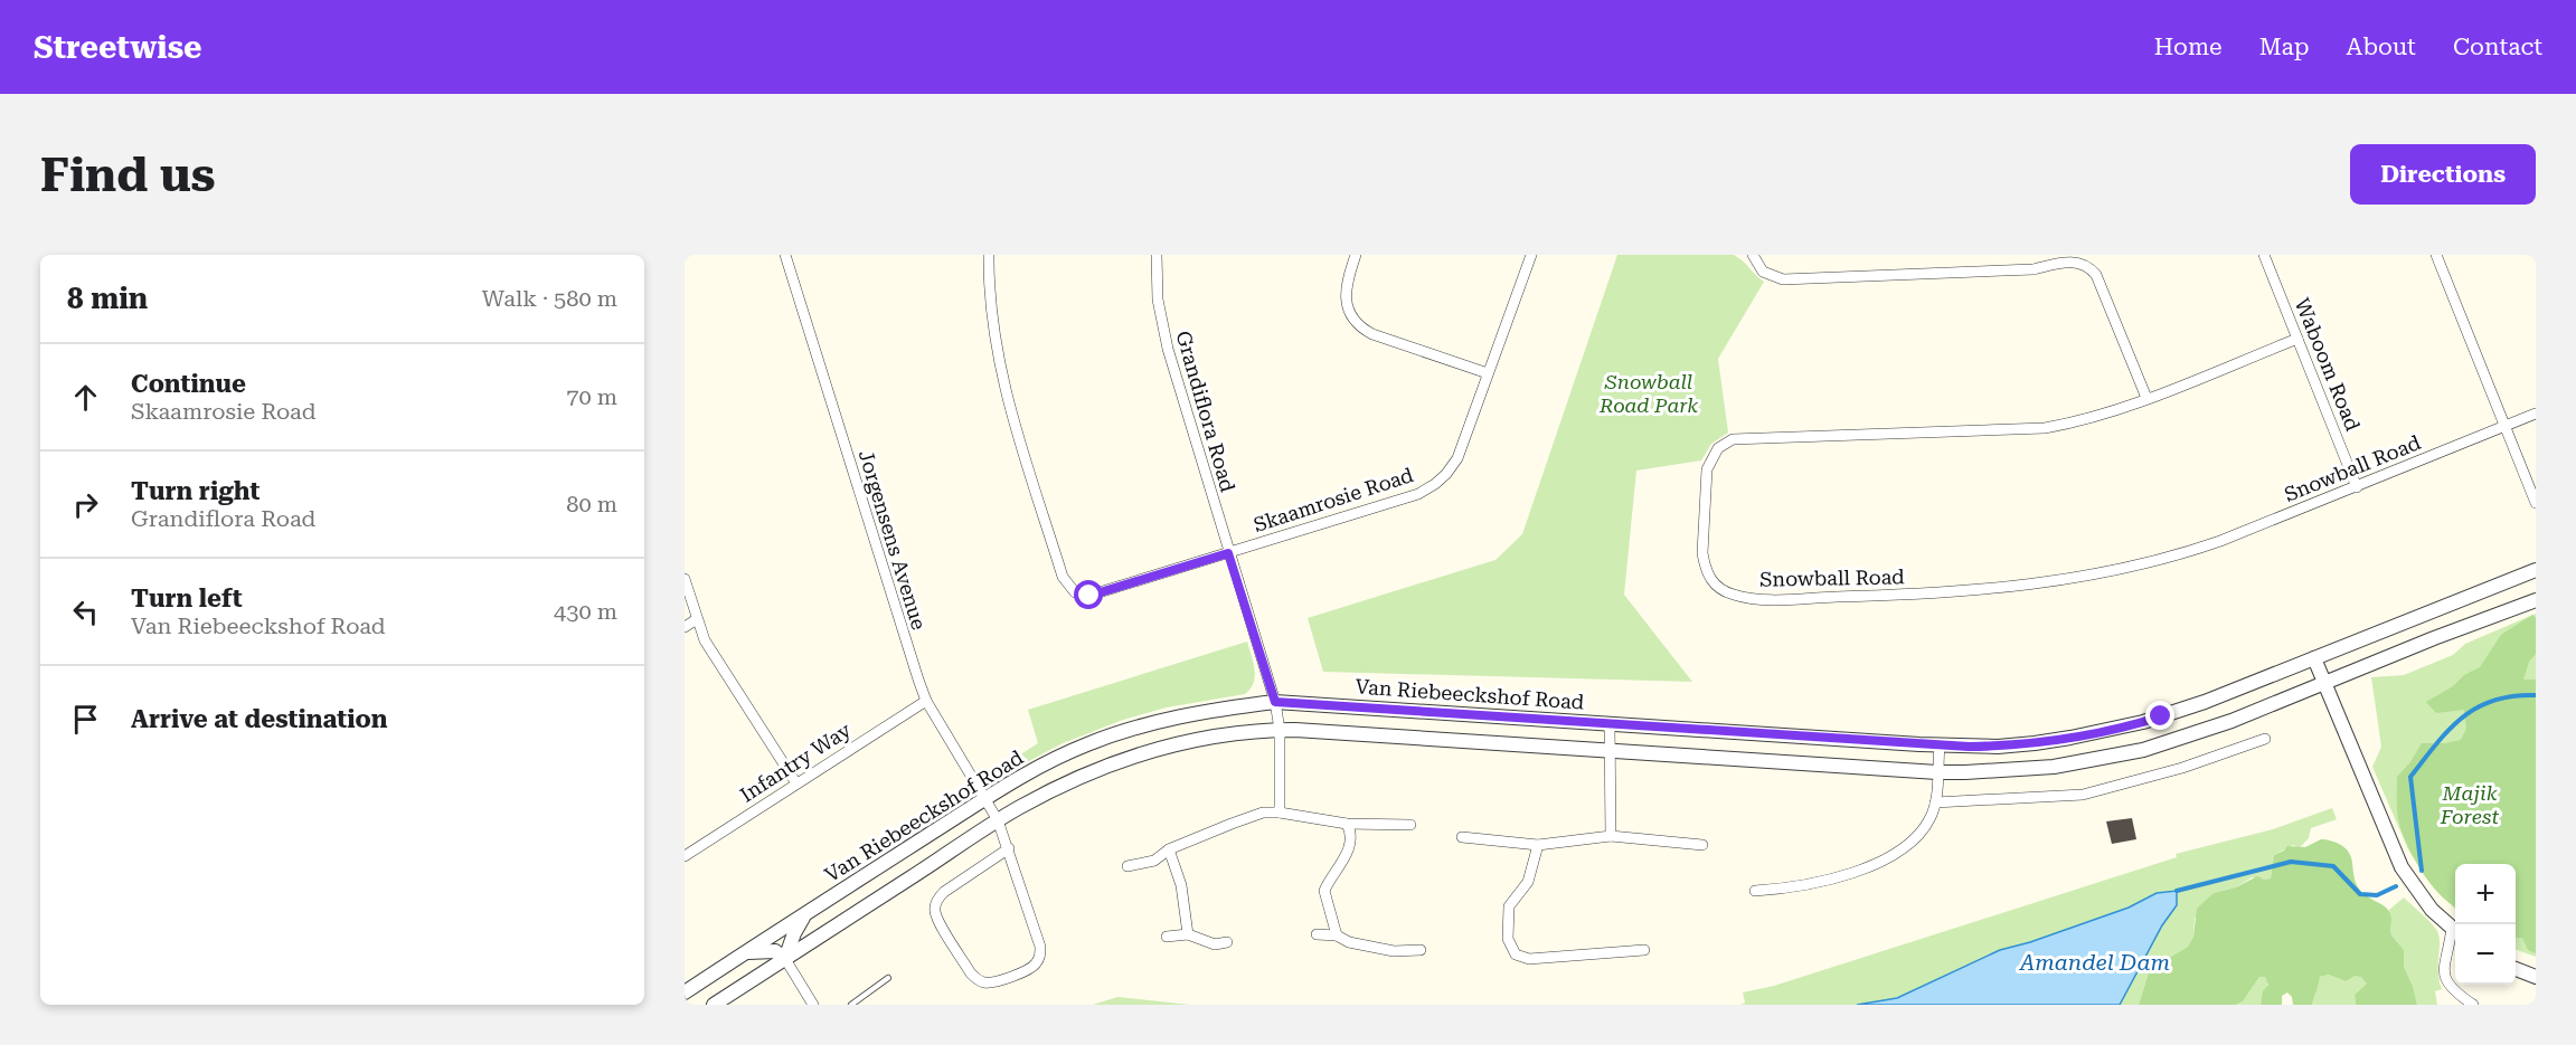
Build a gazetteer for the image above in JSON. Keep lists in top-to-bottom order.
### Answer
{
  "streets": {
    "street": [
      "Waboom Road",
      "Grandiflora Road",
      "Snowball Road",
      "Skaamrosie Road",
      "Jorgensens Avenue",
      "Van Riebeeckshof Road",
      "Infantry Way"
    ]
  },
  "crossings": [
    ["Waboom Road", "Snowball Road"],
    ["Grandiflora Road", "Skaamrosie Road"],
    ["Grandiflora Road", "Van Riebeeckshof Road"],
    ["Jorgensens Avenue", "Van Riebeeckshof Road"],
    ["Jorgensens Avenue", "Infantry Way"]
  ],
  "water": ["Amandel Dam"],
  "parks": ["Snowball Road Park", "Majik Forest"],
  "page": {
    "header": "Streetwise",
    "nav": [
      "Home",
      "Map",
      "About",
      "Contact"
    ],
    "buttons": "Directions",
    "title": "Find us",
    "heading": ["8 min", "Walk · 580 m"],
    "list": [
      ["Continue", "Skaamrosie Road", "70 m"],
      ["Turn right", "Grandiflora Road", "80 m"],
      ["Turn left", "Van Riebeeckshof Road", "430 m"],
      "Arrive at destination"
    ],
    "map_buttons": ["+", "−"]
  }
}
